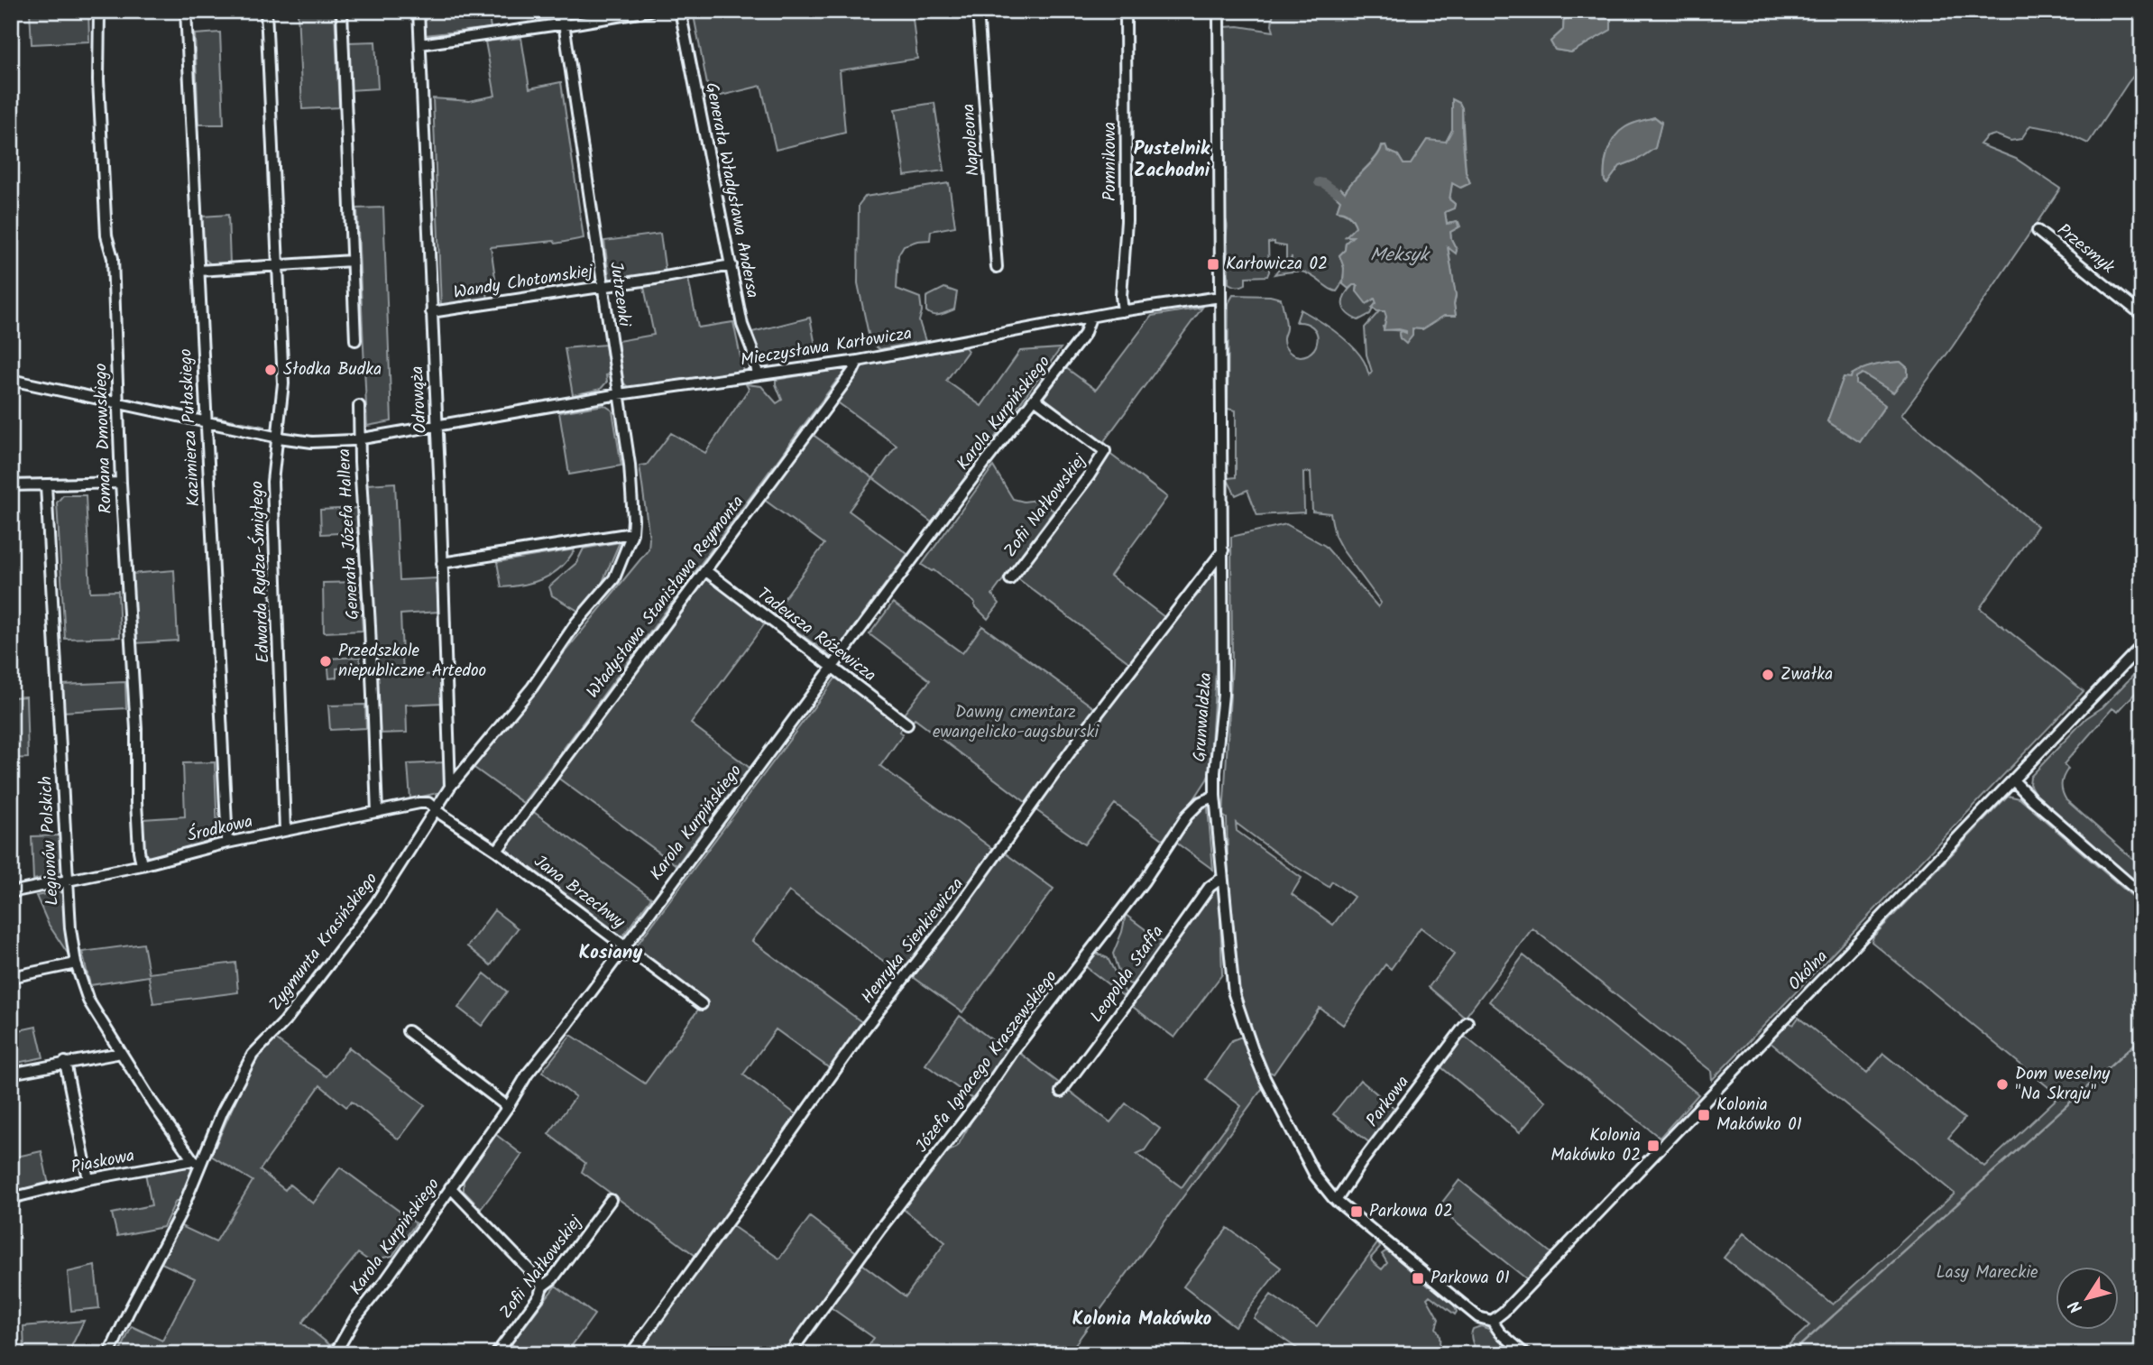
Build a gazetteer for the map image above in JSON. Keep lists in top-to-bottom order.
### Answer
{
  "streets": {
    "street": [
      "Napoleona",
      "Pomnikowa",
      "Generała Władysława Andersa",
      "Przesmyk",
      "Wandy Chotomskiej",
      "Jutrzenki",
      "Mieczysława Karłowicza",
      "Odrowąża",
      "Karola Kurpińskiego",
      "Kazimierza Pułaskiego",
      "Romana Dmowskiego",
      "Zofii Nałkowskiej",
      "Generała Józefa Hallera",
      "Edwarda Rydza-Śmigłego",
      "Władysława Stanisława Reymonta",
      "Tadeusza Różewicza",
      "Grunwaldzka",
      "Środkowa",
      "Legionów Polskich",
      "Jana Brzechwy",
      "Henryka Sienkiewicza",
      "Zygmunta Krasińskiego",
      "Okólna",
      "Leopolda Staffa",
      "Józefa Ignacego Kraszewskiego",
      "Parkowa",
      "Piaskowa"
    ]
  },
  "crossings": [
    ["Pomnikowa", "Mieczysława Karłowicza"],
    ["Generała Władysława Andersa", "Wandy Chotomskiej"],
    ["Generała Władysława Andersa", "Mieczysława Karłowicza"],
    ["Wandy Chotomskiej", "Jutrzenki"],
    ["Wandy Chotomskiej", "Odrowąża"],
    ["Jutrzenki", "Mieczysława Karłowicza"],
    ["Jutrzenki", "Zygmunta Krasińskiego"],
    ["Mieczysława Karłowicza", "Odrowąża"],
    ["Mieczysława Karłowicza", "Karola Kurpińskiego"],
    ["Mieczysława Karłowicza", "Kazimierza Pułaskiego"],
    ["Mieczysława Karłowicza", "Romana Dmowskiego"],
    ["Mieczysława Karłowicza", "Generała Józefa Hallera"],
    ["Mieczysława Karłowicza", "Edwarda Rydza-Śmigłego"],
    ["Mieczysława Karłowicza", "Władysława Stanisława Reymonta"],
    ["Mieczysława Karłowicza", "Grunwaldzka"],
    ["Odrowąża", "Zygmunta Krasińskiego"],
    ["Karola Kurpińskiego", "Zofii Nałkowskiej"],
    ["Karola Kurpińskiego", "Tadeusza Różewicza"],
    ["Karola Kurpińskiego", "Jana Brzechwy"],
    ["Kazimierza Pułaskiego", "Środkowa"],
    ["Romana Dmowskiego", "Środkowa"],
    ["Generała Józefa Hallera", "Środkowa"],
    ["Edwarda Rydza-Śmigłego", "Środkowa"],
    ["Władysława Stanisława Reymonta", "Tadeusza Różewicza"],
    ["Władysława Stanisława Reymonta", "Jana Brzechwy"],
    ["Grunwaldzka", "Henryka Sienkiewicza"],
    ["Grunwaldzka", "Okólna"],
    ["Grunwaldzka", "Leopolda Staffa"],
    ["Grunwaldzka", "Józefa Ignacego Kraszewskiego"],
    ["Grunwaldzka", "Parkowa"],
    ["Środkowa", "Legionów Polskich"],
    ["Środkowa", "Jana Brzechwy"],
    ["Środkowa", "Zygmunta Krasińskiego"],
    ["Legionów Polskich", "Zygmunta Krasińskiego"],
    ["Legionów Polskich", "Piaskowa"],
    ["Jana Brzechwy", "Zygmunta Krasińskiego"],
    ["Zygmunta Krasińskiego", "Piaskowa"]
  ],
  "districts": ["Pustelnik Zachodni", "Kosiany", "Kolonia Makówko"],
  "water": ["Meksyk"],
  "parks": ["Dawny cmentarz ewangelicko-augsburski", "Lasy Mareckie"],
  "places": {
    "transit": [
      "Karłowicza 02",
      "Kolonia Makówko 01",
      "Kolonia Makówko 02",
      "Parkowa 02",
      "Parkowa 01"
    ],
    "other": [
      "Słodka Budka",
      "Przedszkole niepubliczne Artedoo",
      "Zwałka",
      "Dom weselny \"Na Skraju\""
    ]
  },
  "north": "bottom left"
}
